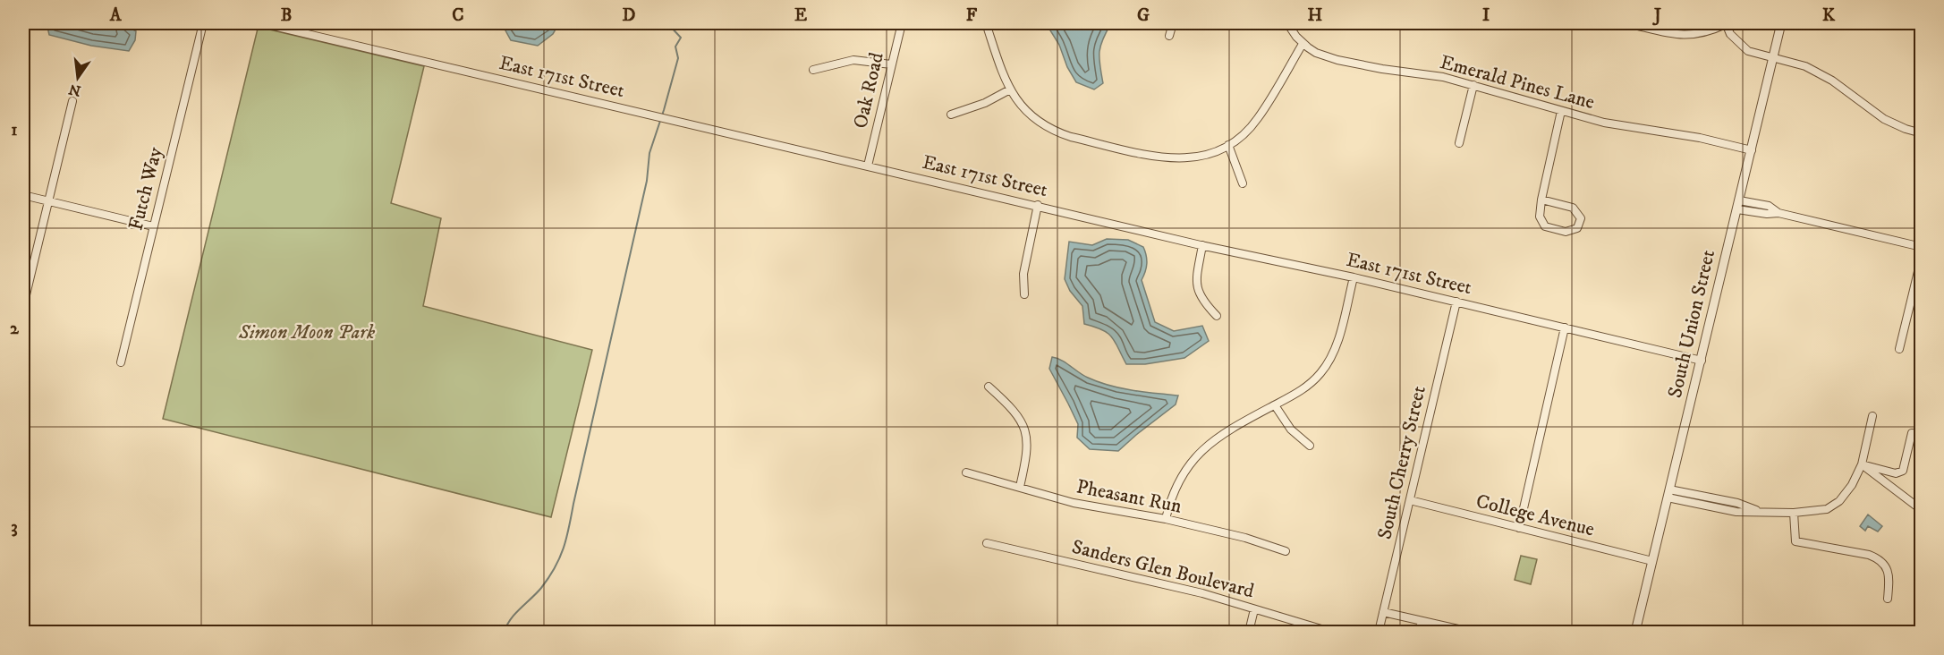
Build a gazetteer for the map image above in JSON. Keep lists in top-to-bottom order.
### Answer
{
  "streets": {
    "street": [
      "East 171st Street",
      "Emerald Pines Lane",
      "Oak Road",
      "Futch Way",
      "South Union Street",
      "South Cherry Street",
      "Pheasant Run",
      "College Avenue",
      "Sanders Glen Boulevard"
    ]
  },
  "crossings": [
    ["East 171st Street", "Oak Road"],
    ["East 171st Street", "South Union Street"],
    ["East 171st Street", "South Cherry Street"],
    ["Emerald Pines Lane", "South Union Street"],
    ["South Union Street", "College Avenue"],
    ["South Cherry Street", "College Avenue"]
  ],
  "parks": ["Simon Moon Park"],
  "north": "bottom",
  "grid": {
    "columns": [
      "A",
      "B",
      "C",
      "D",
      "E",
      "F",
      "G",
      "H",
      "I",
      "J",
      "K"
    ],
    "rows": ["1", "2", "3"]
  }
}
